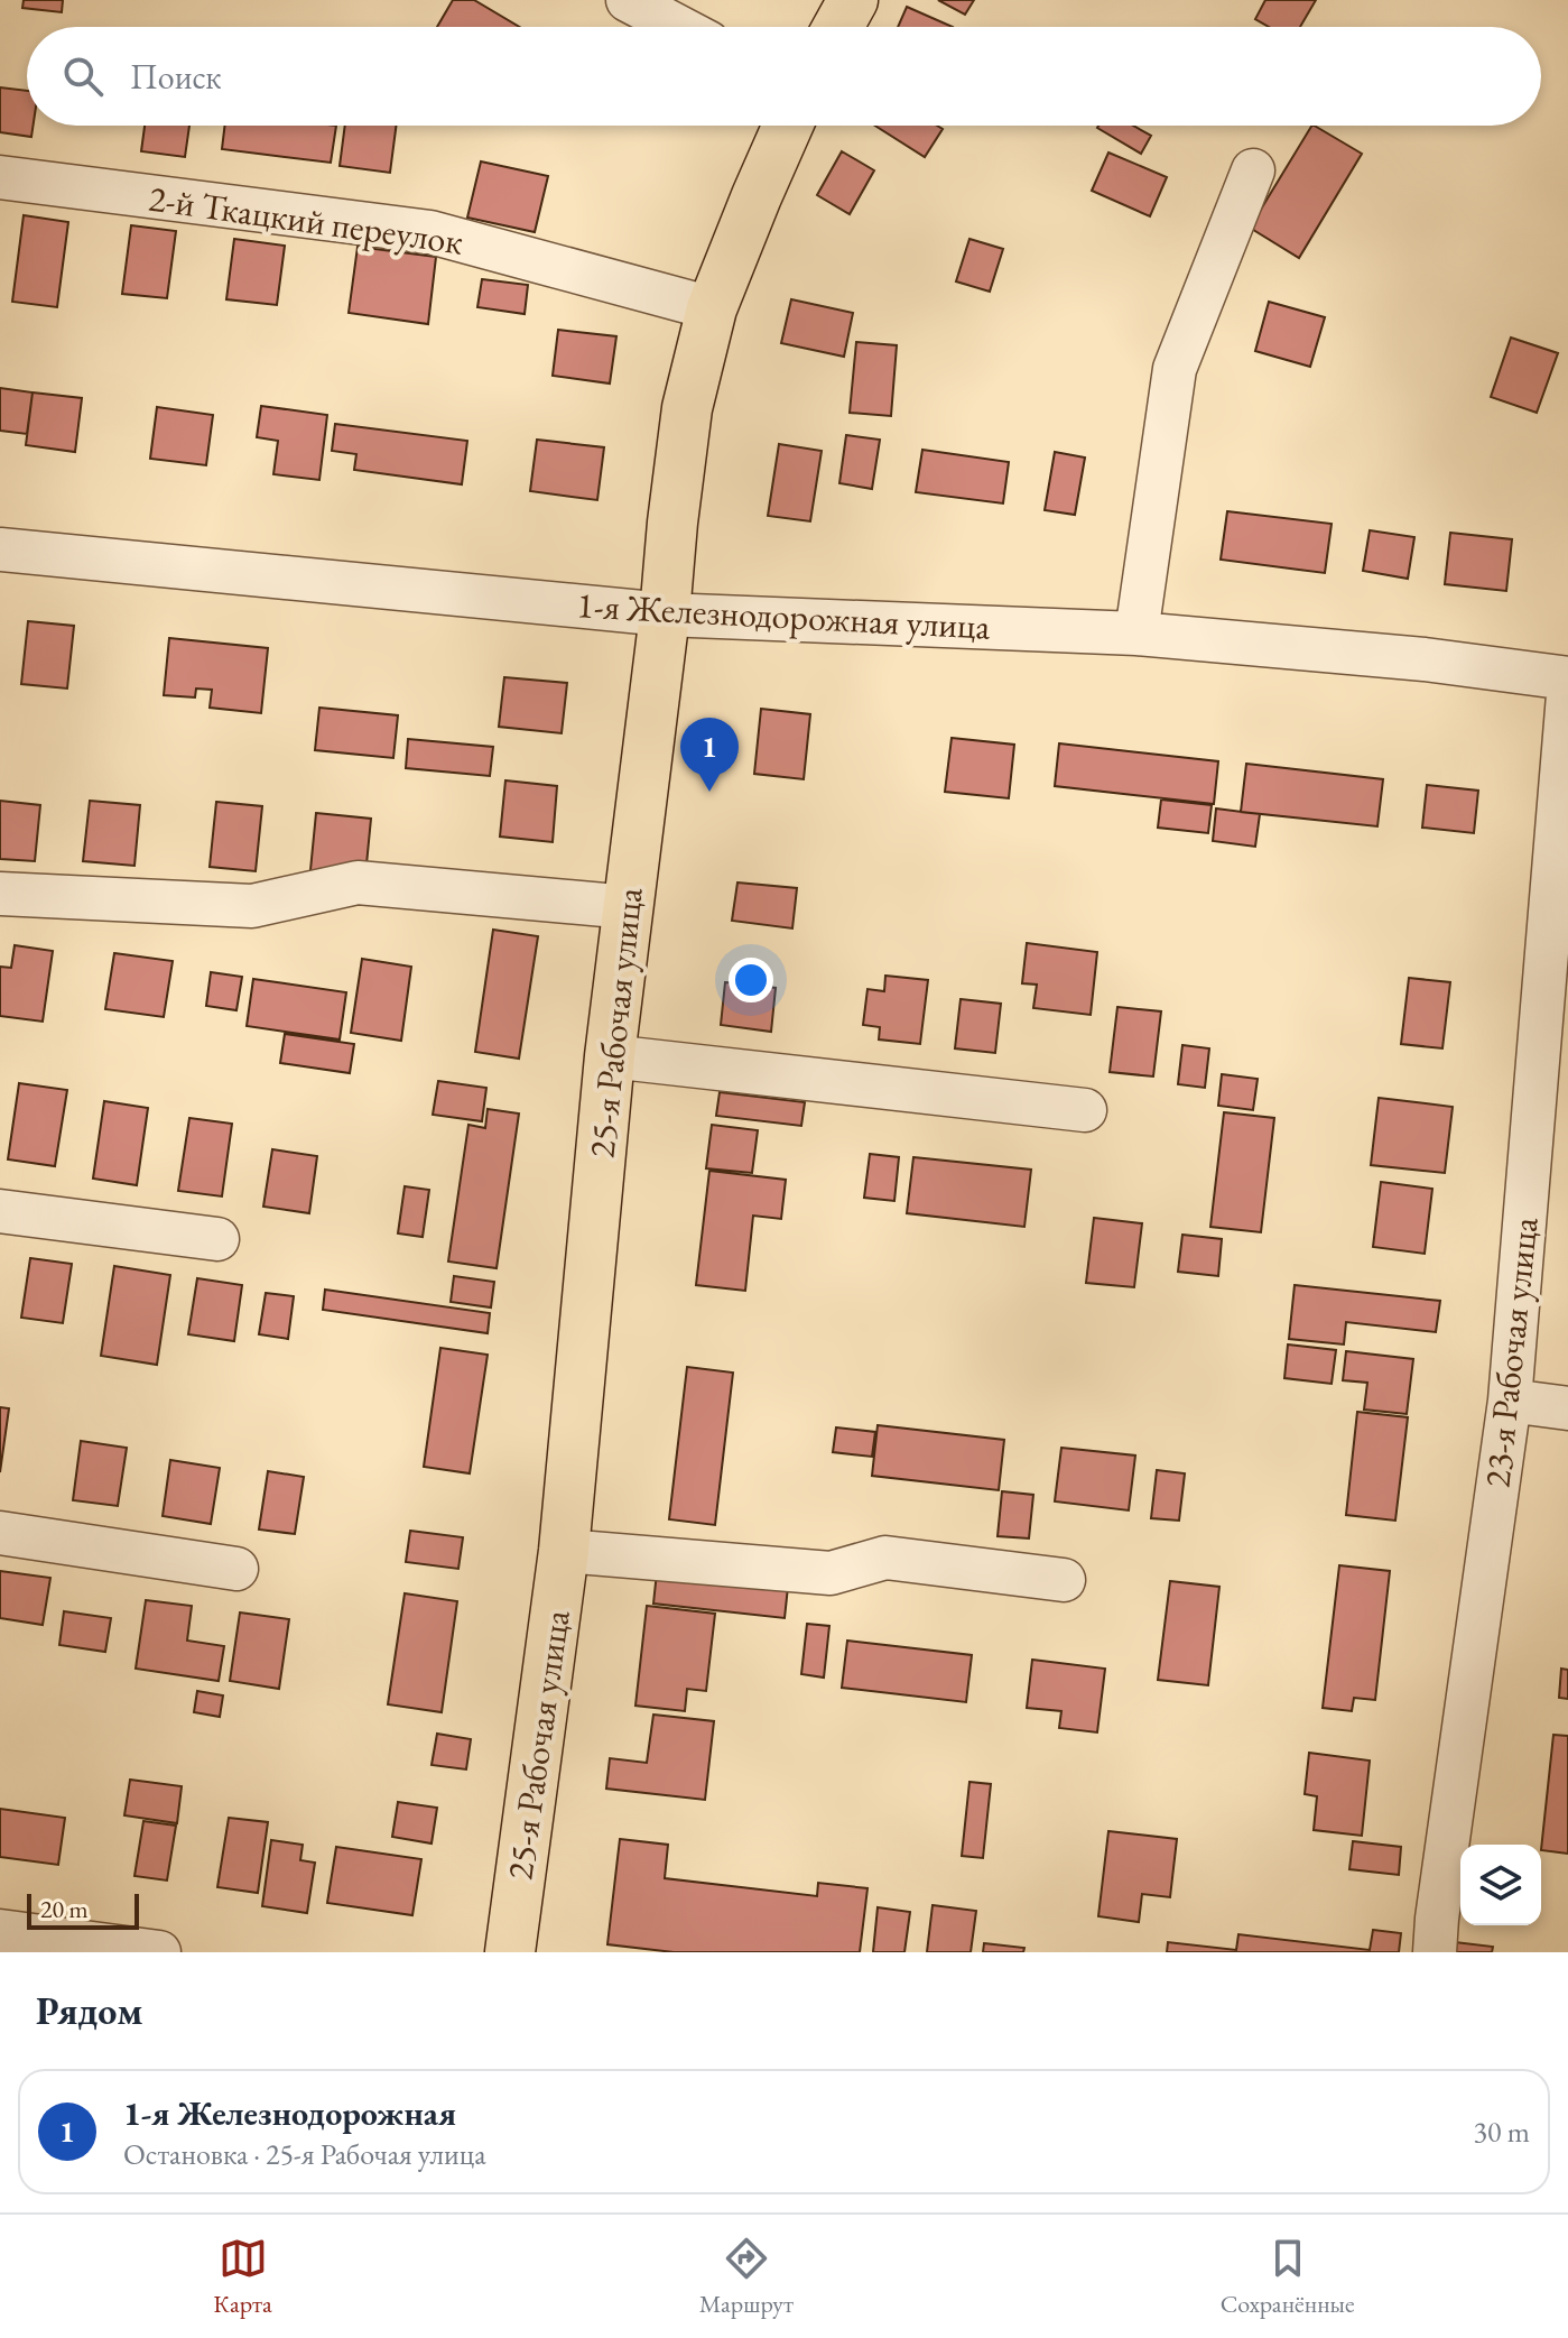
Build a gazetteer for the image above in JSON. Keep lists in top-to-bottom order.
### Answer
{
  "streets": {
    "main road": ["25-я Рабочая улица"],
    "street": ["2-й Ткацкий переулок", "1-я Железнодорожная улица", "23-я Рабочая улица"]
  },
  "crossings": [
    ["2-й Ткацкий переулок", "25-я Рабочая улица"],
    ["1-я Железнодорожная улица", "25-я Рабочая улица"]
  ],
  "scale_bar": "20 m",
  "page": {
    "search": "Поиск",
    "pins": "1",
    "scale": "20 m",
    "heading": "Рядом",
    "list": [
      {
        "mark": "1",
        "name": "1-я Железнодорожная",
        "note": "Остановка · 25-я Рабочая улица",
        "value": "30 m"
      }
    ],
    "nav": ["Карта", "Маршрут", "Сохранённые"]
  }
}
